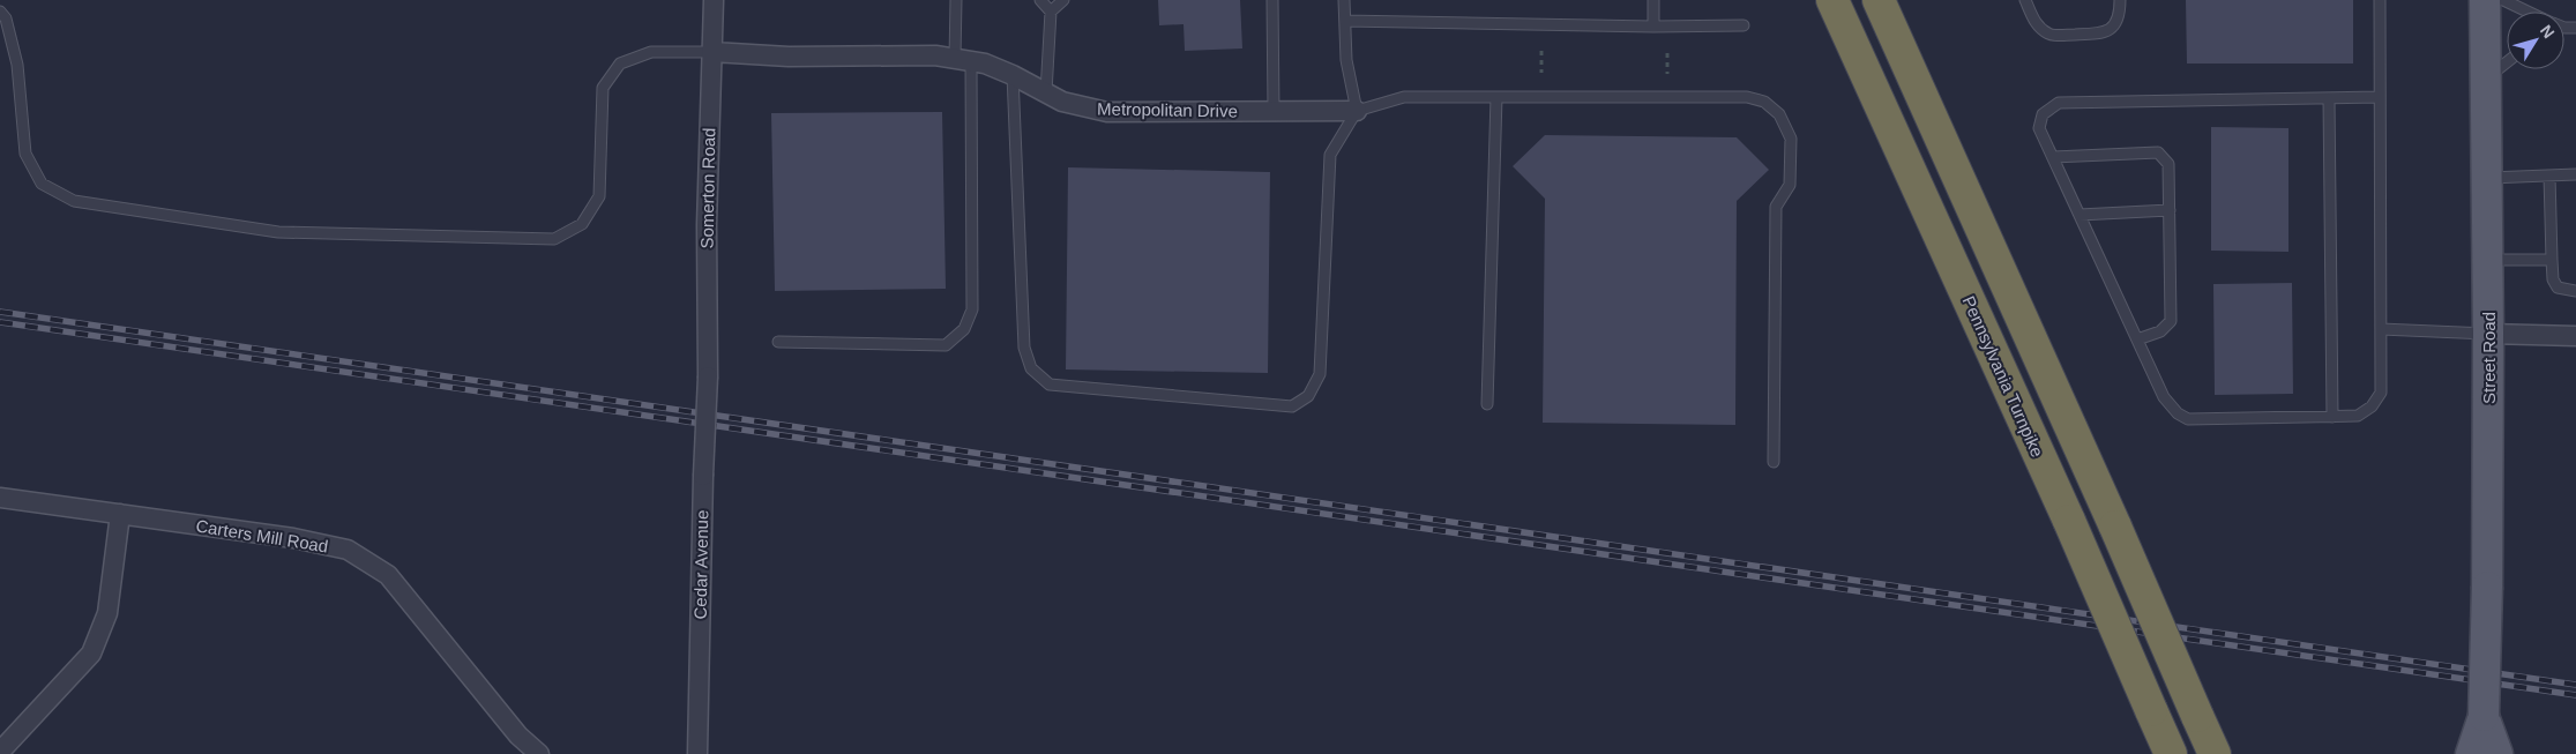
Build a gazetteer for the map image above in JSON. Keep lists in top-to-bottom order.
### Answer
{
  "streets": {
    "highway": ["Pennsylvania Turnpike"],
    "main road": ["Street Road"],
    "street": [
      "Metropolitan Drive",
      "Somerton Road",
      "Carters Mill Road",
      "Cedar Avenue"
    ]
  },
  "crossings": [
    ["Metropolitan Drive", "Somerton Road"],
    ["Somerton Road", "Cedar Avenue"]
  ],
  "north": "top right"
}
